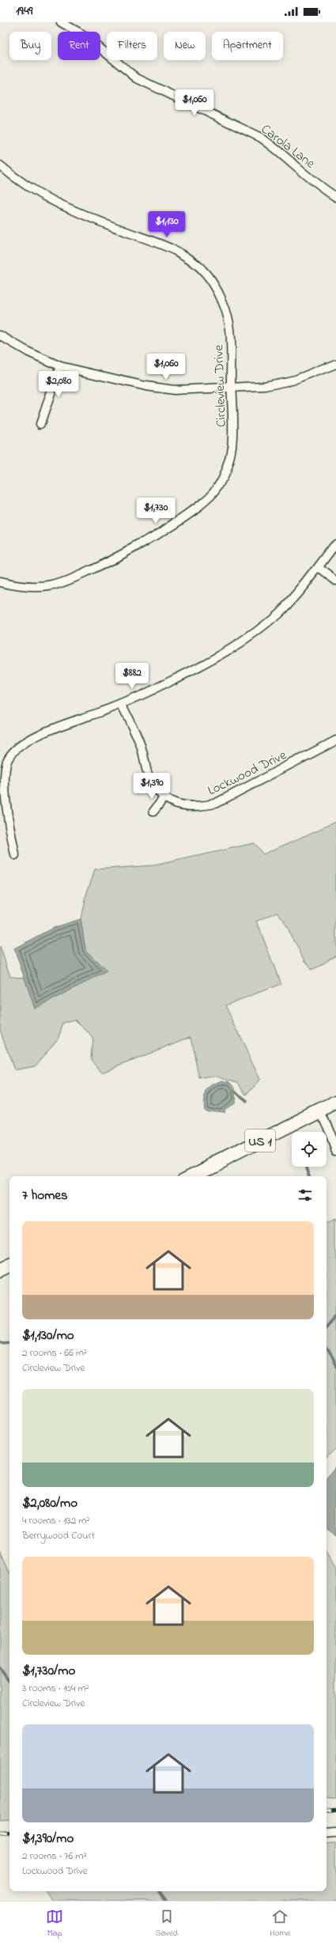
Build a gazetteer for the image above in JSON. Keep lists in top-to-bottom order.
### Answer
{
  "streets": {
    "main road": ["US 1"],
    "street": ["Carola Lane", "Circleview Drive", "Lockwood Drive"]
  },
  "page": {
    "status": "19:49",
    "chip": [
      "Buy",
      "Rent",
      "Filters",
      "New",
      "Apartment"
    ],
    "price": [
      "$1,060",
      "$1,130",
      "$1,060",
      "$2,080",
      "$1,730",
      "$882",
      "$1,390"
    ],
    "heading": "7 homes",
    "list": [
      {
        "name": "$1,130/mo",
        "note": "2 rooms · 66 m² · Circleview Drive"
      },
      {
        "name": "$2,080/mo",
        "note": "4 rooms · 132 m² · Berrywood Court"
      },
      {
        "name": "$1,730/mo",
        "note": "3 rooms · 104 m² · Circleview Drive"
      },
      {
        "name": "$1,390/mo",
        "note": "2 rooms · 76 m² · Lockwood Drive"
      }
    ],
    "tabs": ["Map", "Saved", "Home"]
  }
}
